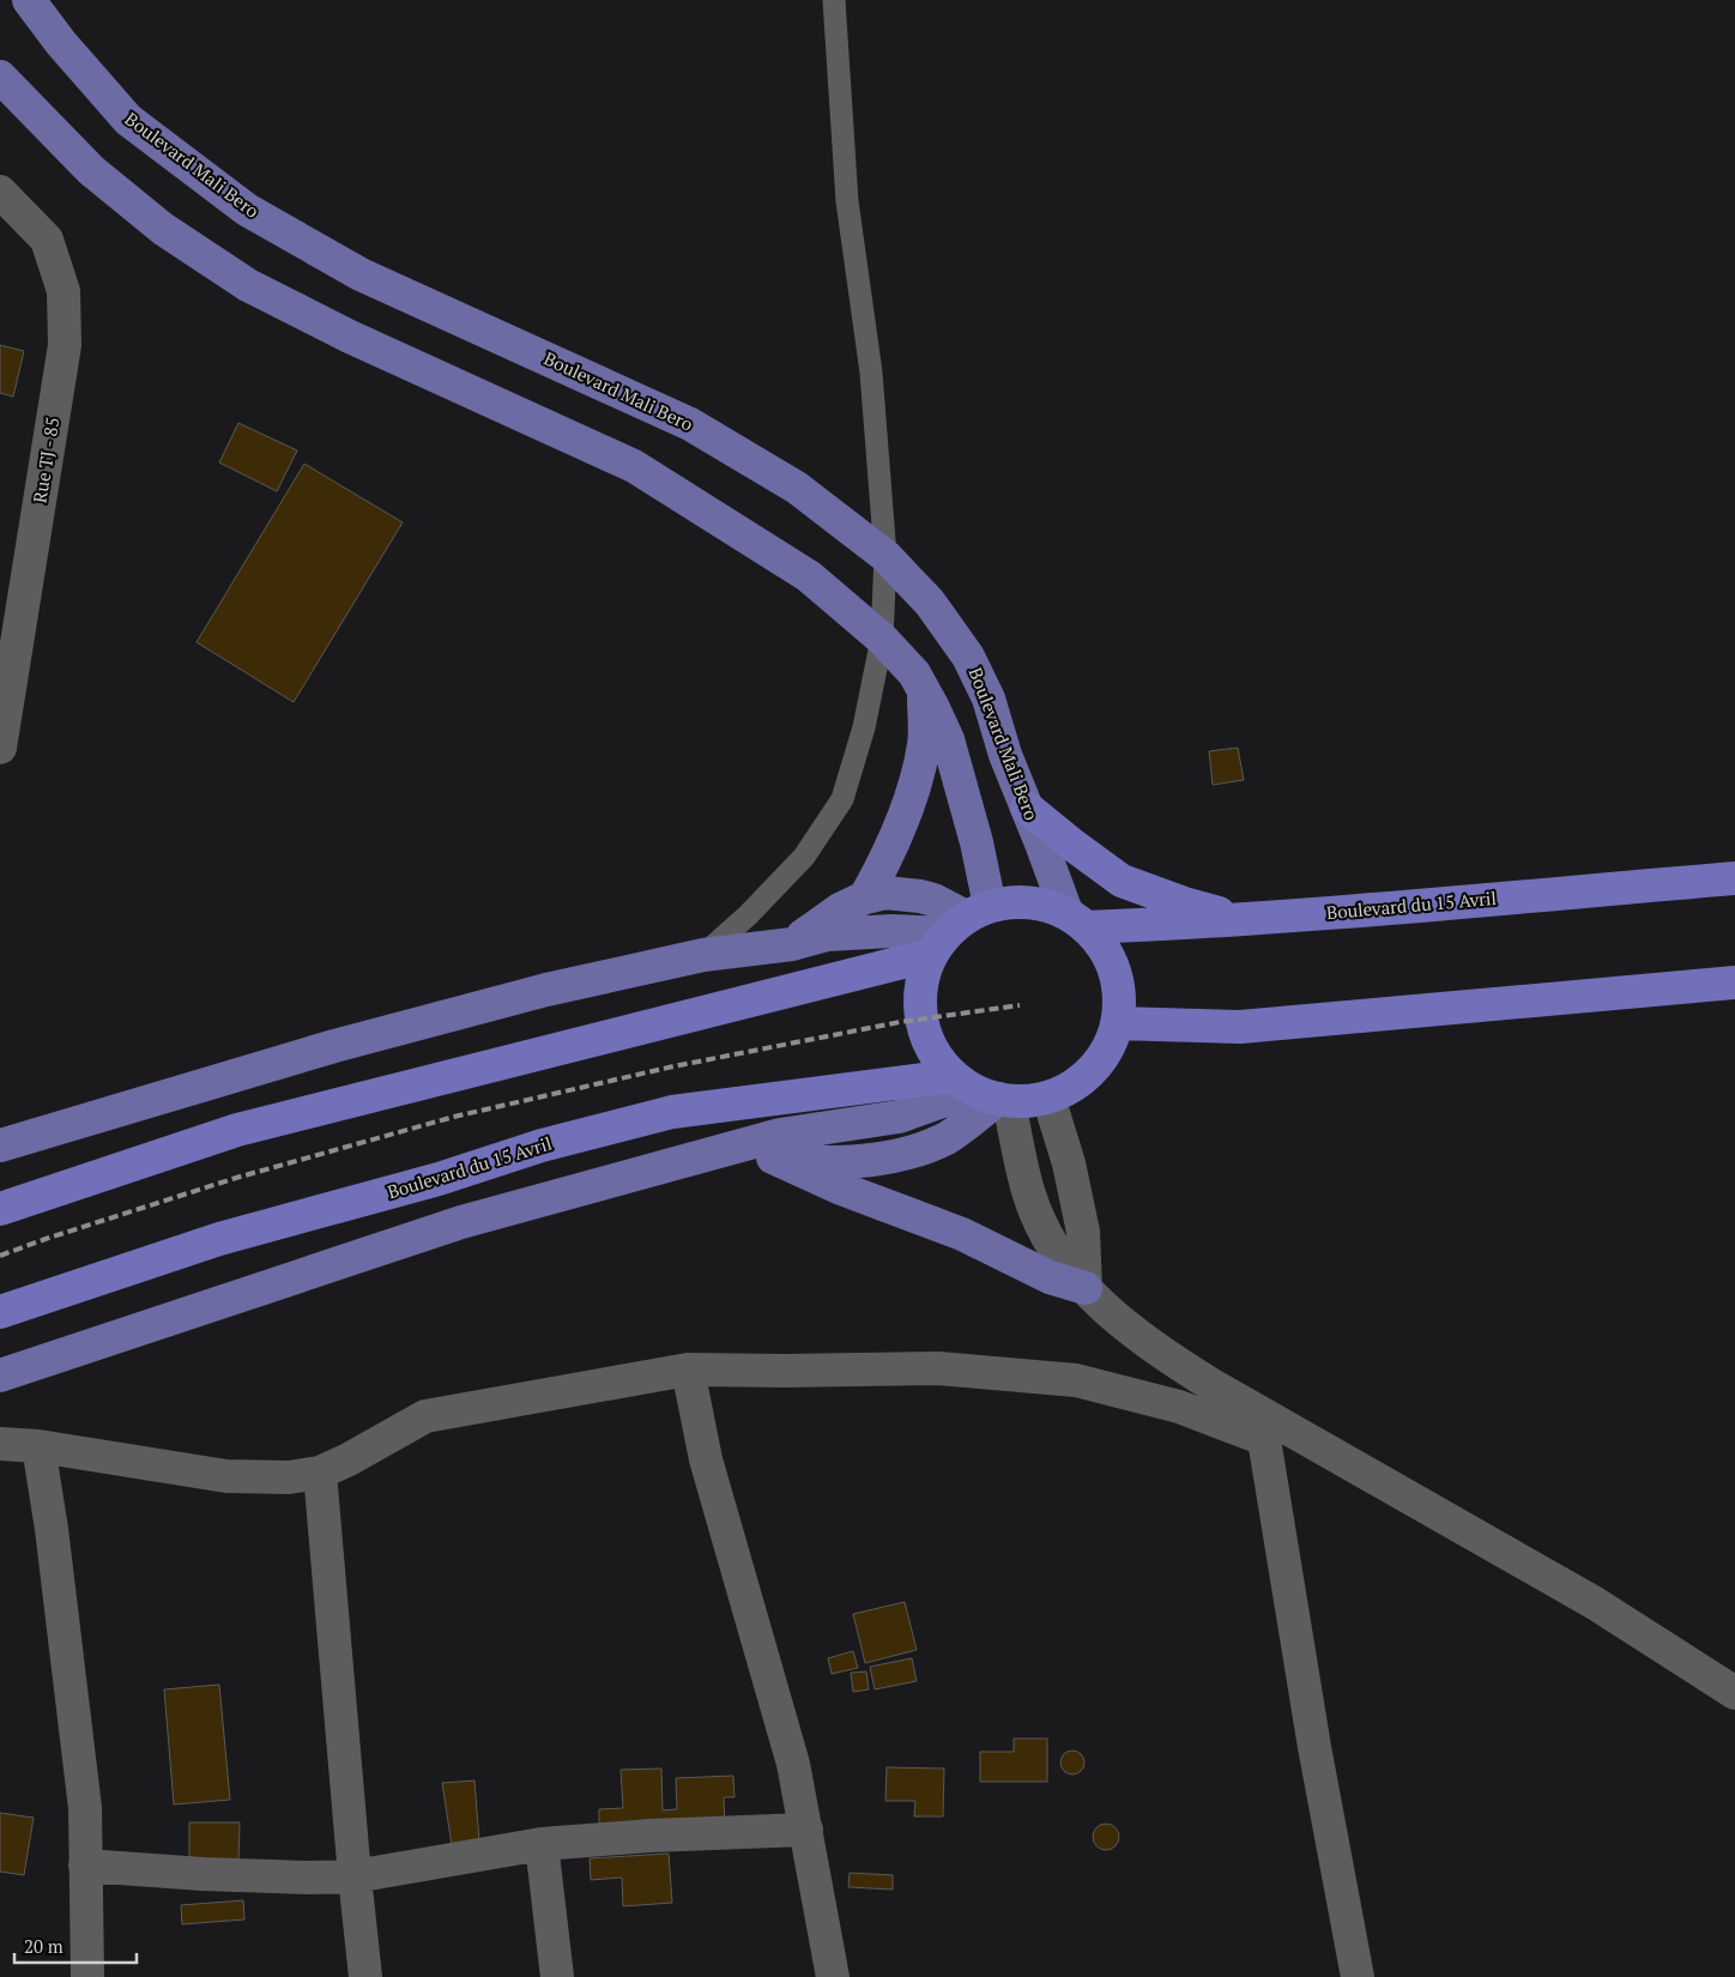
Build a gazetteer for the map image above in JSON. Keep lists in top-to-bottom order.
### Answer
{
  "streets": {
    "highway": ["Boulevard du 15 Avril"],
    "main road": ["Boulevard Mali Bero"],
    "street": ["Rue TJ - 85"]
  },
  "crossings": [
    ["Boulevard Mali Bero", "Boulevard du 15 Avril"]
  ],
  "scale_bar": "20 m"
}
